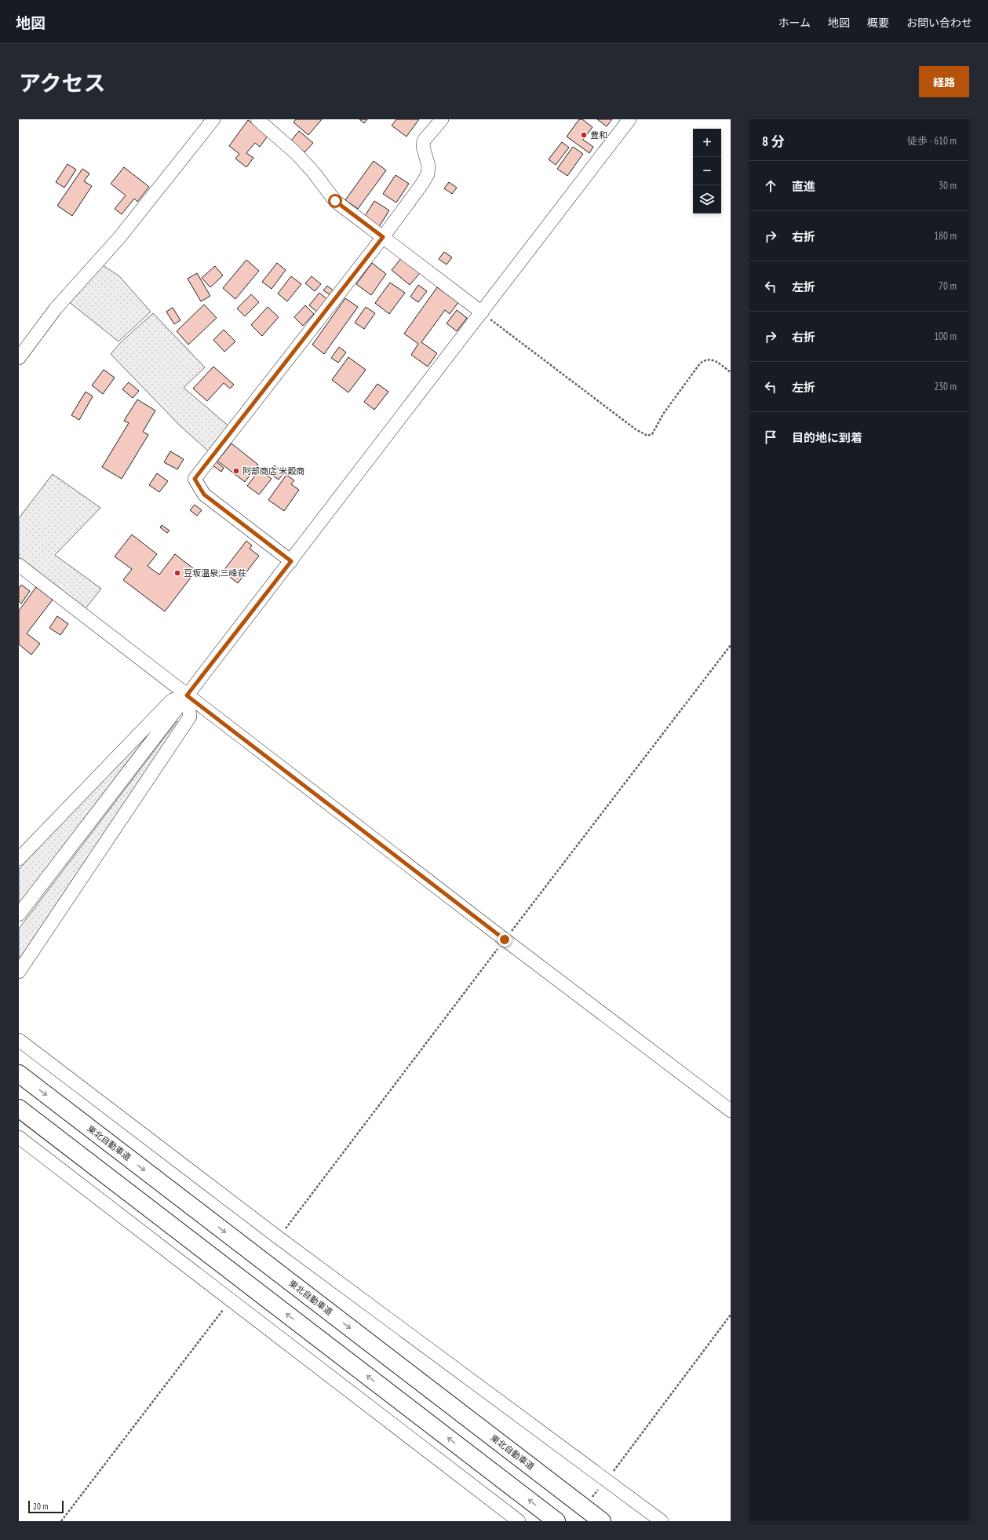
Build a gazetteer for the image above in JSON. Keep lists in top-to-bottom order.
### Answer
{
  "streets": {
    "highway": ["東北自動車道"]
  },
  "places": ["豊和", "阿部商店 米穀商", "豆坂温泉;三峰荘"],
  "scale_bar": "20 m",
  "page": {
    "header": "地図",
    "nav": [
      "ホーム",
      "地図",
      "概要",
      "お問い合わせ"
    ],
    "title": "アクセス",
    "buttons": "経路",
    "heading": ["8 分", "徒歩 · 610 m"],
    "map_buttons": ["+", "−"],
    "list": [
      ["直進", "30 m"],
      ["右折", "180 m"],
      ["左折", "70 m"],
      ["右折", "100 m"],
      ["左折", "230 m"],
      "目的地に到着"
    ],
    "scale": "20 m"
  }
}
